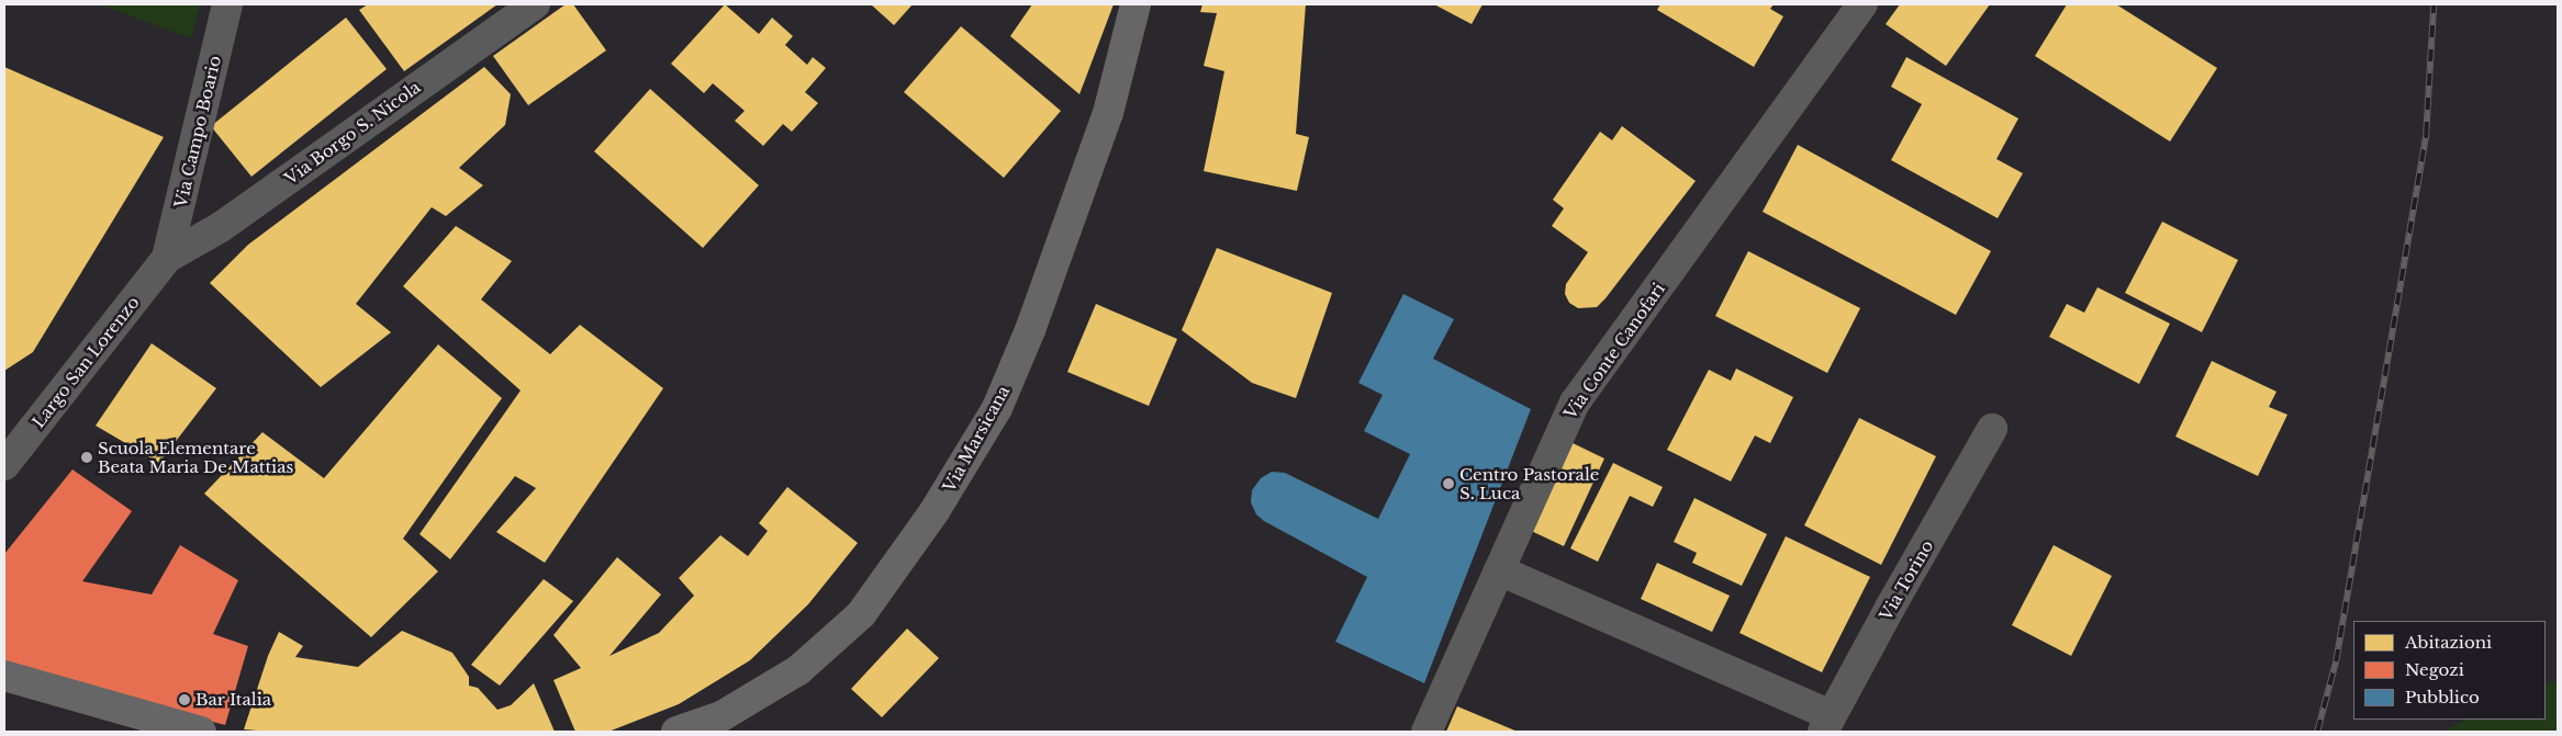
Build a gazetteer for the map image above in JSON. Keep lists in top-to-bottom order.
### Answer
{
  "streets": {
    "main road": ["Via Marsicana"],
    "street": [
      "Via Campo Boario",
      "Via Borgo S. Nicola",
      "Via Conte Canofari",
      "Largo San Lorenzo",
      "Via Torino"
    ]
  },
  "crossings": [
    ["Via Campo Boario", "Via Borgo S. Nicola"],
    ["Via Campo Boario", "Largo San Lorenzo"],
    ["Via Borgo S. Nicola", "Largo San Lorenzo"]
  ],
  "places": ["Scuola Elementare Beata Maria De Mattias", "Centro Pastorale S. Luca", "Bar Italia"],
  "legend": ["Abitazioni", "Negozi", "Pubblico"]
}
